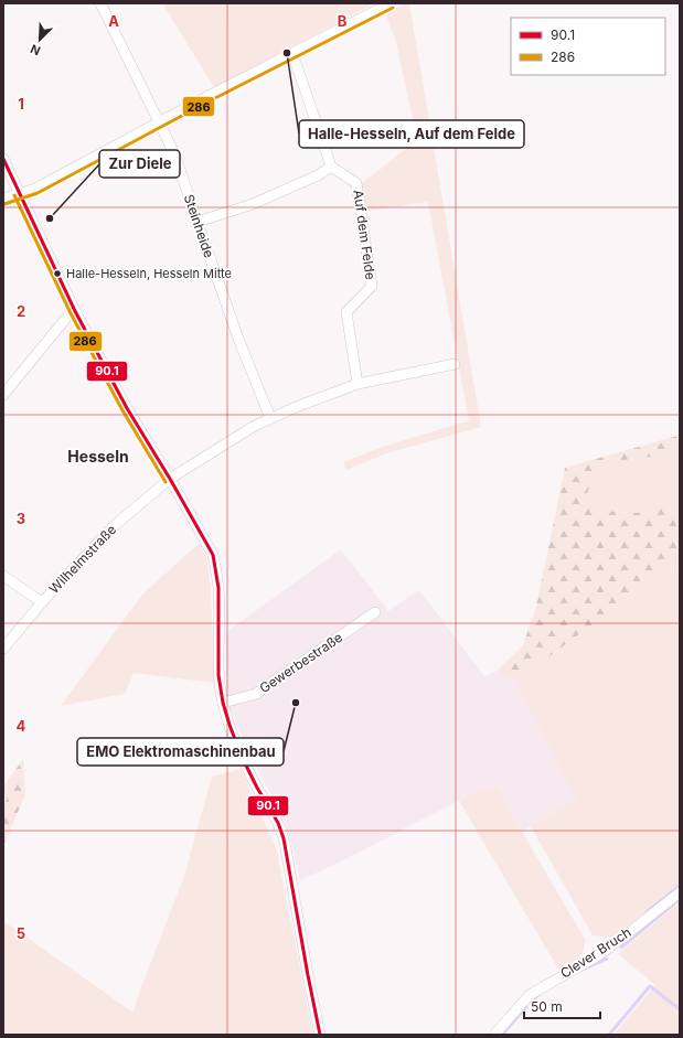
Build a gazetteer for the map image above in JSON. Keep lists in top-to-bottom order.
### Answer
{
  "streets": {
    "street": [
      "Steinheide",
      "Auf dem Felde",
      "Wilhelmstraße",
      "Gewerbestraße",
      "Clever Bruch"
    ]
  },
  "districts": ["Hesseln"],
  "places": [
    "Halle-Hesseln, Auf dem Felde",
    "Zur Diele",
    "Halle-Hesseln, Hesseln Mitte",
    "EMO Elektromaschinenbau"
  ],
  "lines": ["transit line 286", "transit line 90.1"],
  "legend": ["90.1", "286"],
  "scale_bar": "50 m",
  "north": "bottom left",
  "grid": {
    "columns": ["A", "B"],
    "rows": [
      "1",
      "2",
      "3",
      "4",
      "5"
    ]
  }
}
